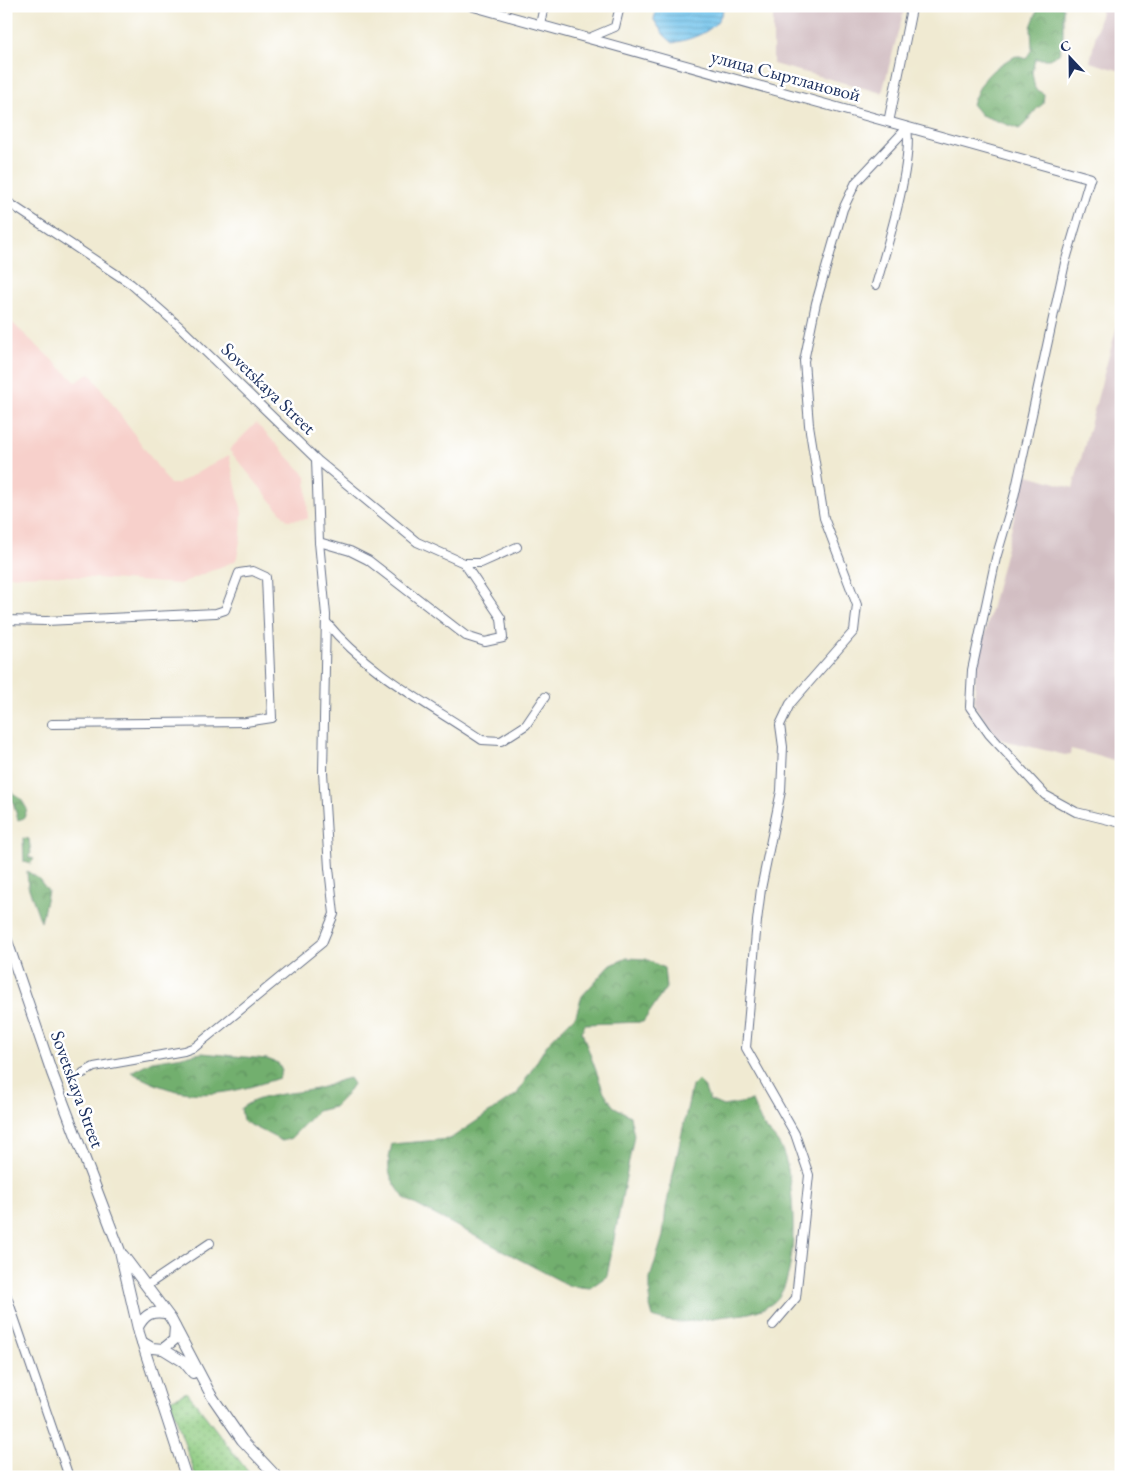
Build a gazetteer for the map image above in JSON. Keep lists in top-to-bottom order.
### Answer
{
  "streets": {
    "main road": ["Sovetskaya Street"],
    "street": ["улица Сыртлановой"]
  },
  "north": "top"
}
